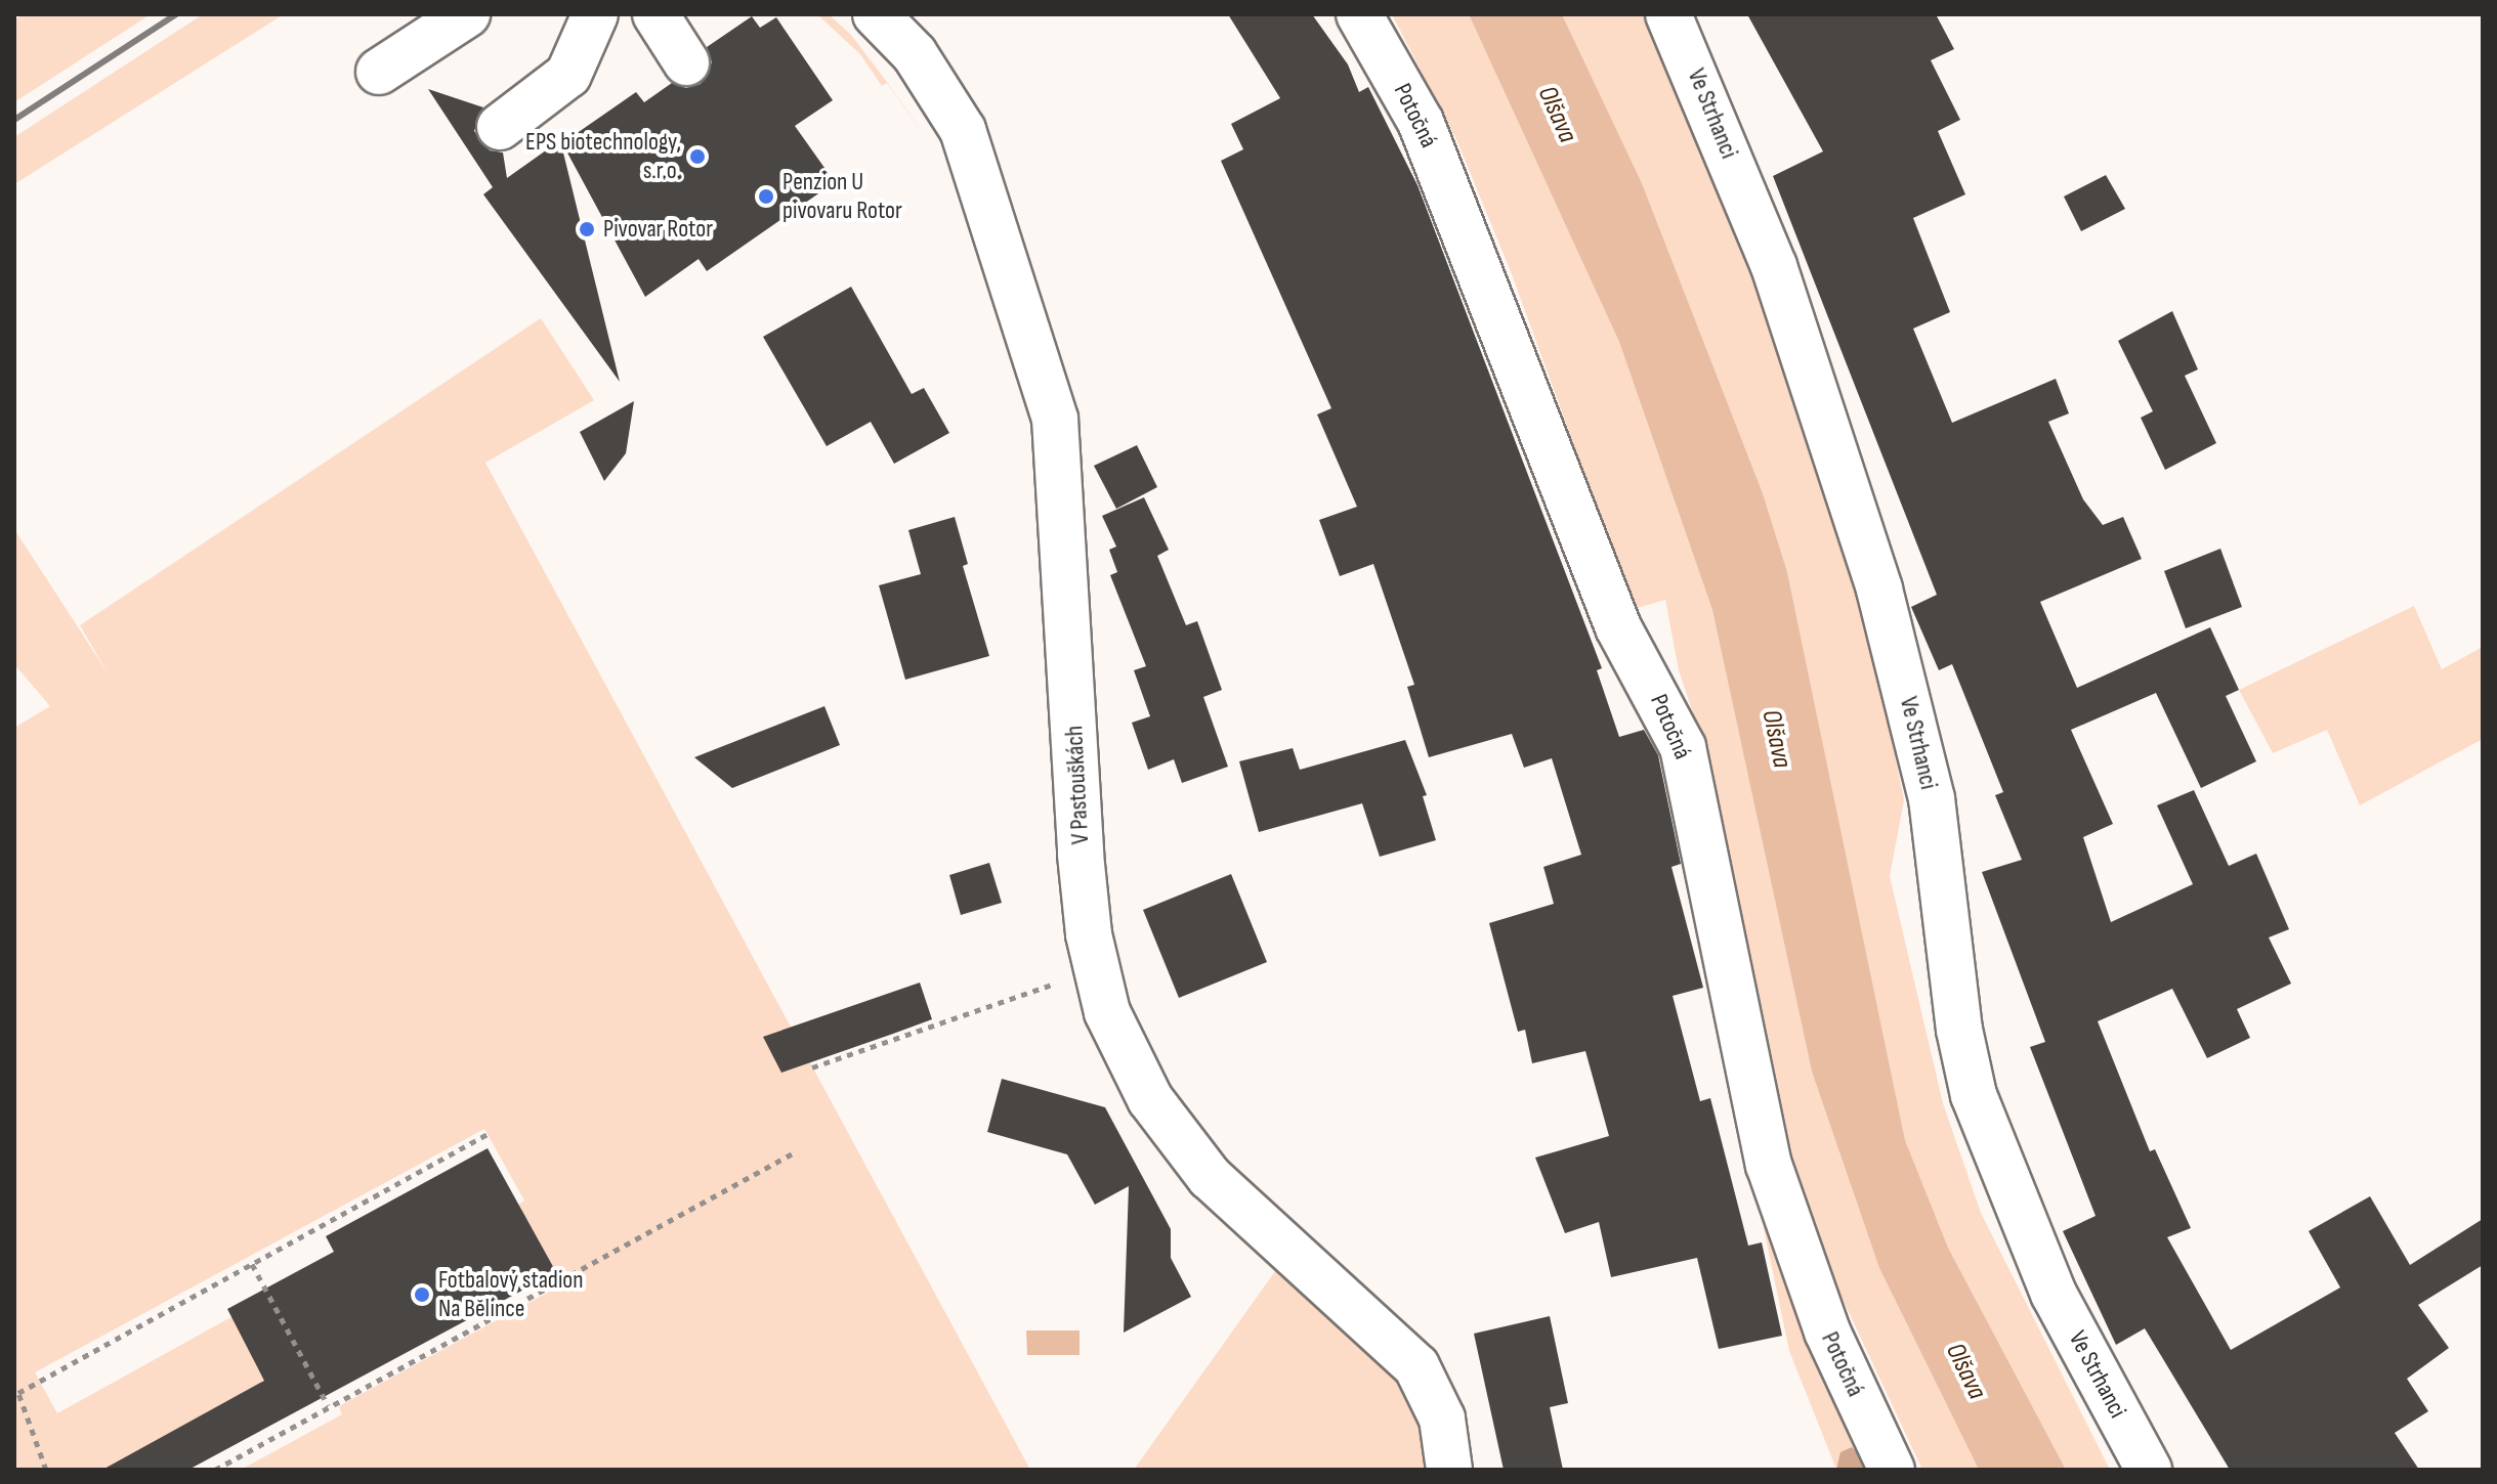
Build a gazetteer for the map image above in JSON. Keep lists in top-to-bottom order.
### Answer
{
  "streets": {
    "street": ["Ve Strhanci", "Potočná", "V Pastouškách"]
  },
  "water": ["Olšava"],
  "places": [
    "EPS biotechnology, s.r.o.",
    "Penzion U pivovaru Rotor",
    "Pivovar Rotor",
    "Fotbalový stadion Na Bělince"
  ]
}
